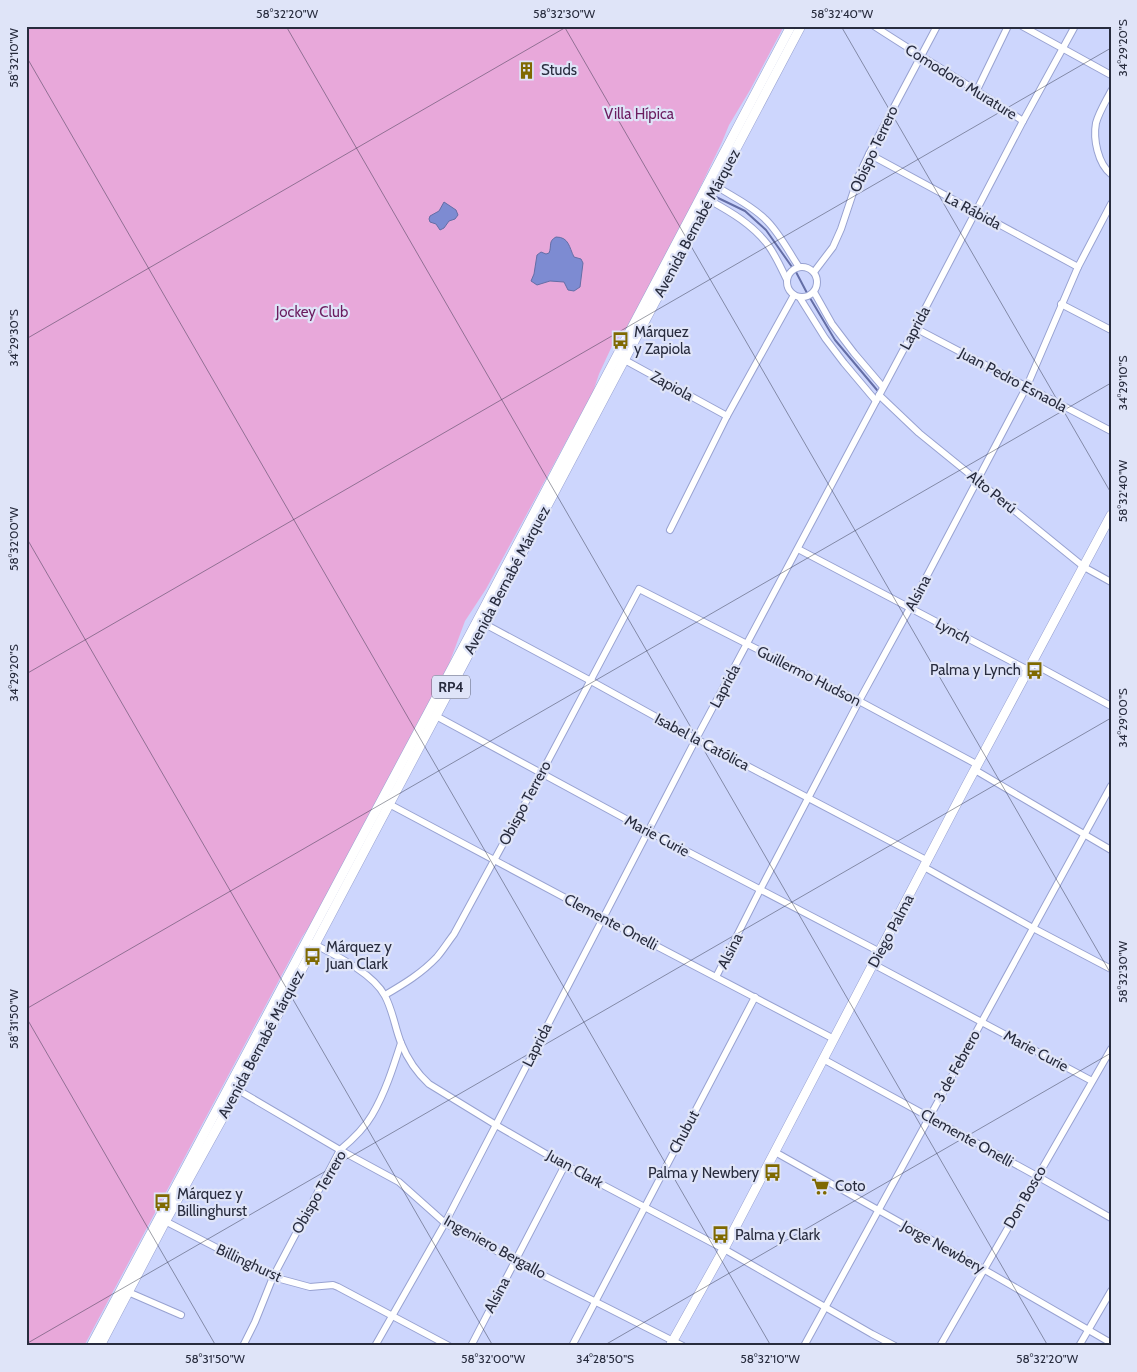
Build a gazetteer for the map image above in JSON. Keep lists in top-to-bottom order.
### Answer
{
  "streets": {
    "main road": ["Avenida Bernabé Márquez", "RP4", "Diego Palma"],
    "street": [
      "Comodoro Murature",
      "Obispo Terrero",
      "La Rábida",
      "Laprida",
      "Juan Pedro Esnaola",
      "Zapiola",
      "Alto Perú",
      "Alsina",
      "Lynch",
      "Guillermo Hudson",
      "Isabel la Católica",
      "Marie Curie",
      "Clemente Onelli",
      "3 de Febrero",
      "Chubut",
      "Juan Clark",
      "Don Bosco",
      "Ingeniero Bergallo",
      "Jorge Newbery",
      "Billinghurst"
    ]
  },
  "crossings": [
    ["Comodoro Murature", "Obispo Terrero"],
    ["Comodoro Murature", "Laprida"],
    ["Obispo Terrero", "La Rábida"],
    ["Obispo Terrero", "Alto Perú"],
    ["Obispo Terrero", "Guillermo Hudson"],
    ["Obispo Terrero", "Isabel la Católica"],
    ["Obispo Terrero", "Marie Curie"],
    ["Obispo Terrero", "Clemente Onelli"],
    ["Obispo Terrero", "Juan Clark"],
    ["Obispo Terrero", "Ingeniero Bergallo"],
    ["Obispo Terrero", "Billinghurst"],
    ["La Rábida", "Laprida"],
    ["La Rábida", "Alsina"],
    ["Avenida Bernabé Márquez", "Zapiola"],
    ["Avenida Bernabé Márquez", "Isabel la Católica"],
    ["Avenida Bernabé Márquez", "Marie Curie"],
    ["Avenida Bernabé Márquez", "Clemente Onelli"],
    ["Avenida Bernabé Márquez", "Juan Clark"],
    ["Avenida Bernabé Márquez", "Ingeniero Bergallo"],
    ["Avenida Bernabé Márquez", "Billinghurst"],
    ["Laprida", "Juan Pedro Esnaola"],
    ["Laprida", "Alto Perú"],
    ["Laprida", "Lynch"],
    ["Laprida", "Guillermo Hudson"],
    ["Laprida", "Isabel la Católica"],
    ["Laprida", "Marie Curie"],
    ["Laprida", "Clemente Onelli"],
    ["Laprida", "Juan Clark"],
    ["Laprida", "Ingeniero Bergallo"],
    ["Laprida", "Billinghurst"],
    ["Juan Pedro Esnaola", "Alsina"],
    ["Alto Perú", "Alsina"],
    ["Alto Perú", "Diego Palma"],
    ["Alsina", "Lynch"],
    ["Alsina", "Guillermo Hudson"],
    ["Alsina", "Isabel la Católica"],
    ["Alsina", "Marie Curie"],
    ["Alsina", "Clemente Onelli"],
    ["Alsina", "Juan Clark"],
    ["Alsina", "Ingeniero Bergallo"],
    ["Lynch", "Diego Palma"],
    ["Guillermo Hudson", "Diego Palma"],
    ["Guillermo Hudson", "3 de Febrero"],
    ["Isabel la Católica", "Diego Palma"],
    ["Isabel la Católica", "3 de Febrero"],
    ["Marie Curie", "Diego Palma"],
    ["Marie Curie", "3 de Febrero"],
    ["Marie Curie", "Don Bosco"],
    ["Clemente Onelli", "Diego Palma"],
    ["Clemente Onelli", "3 de Febrero"],
    ["Clemente Onelli", "Chubut"],
    ["Clemente Onelli", "Don Bosco"],
    ["Diego Palma", "Juan Clark"],
    ["Diego Palma", "Ingeniero Bergallo"],
    ["Diego Palma", "Jorge Newbery"],
    ["3 de Febrero", "Juan Clark"],
    ["3 de Febrero", "Jorge Newbery"],
    ["Chubut", "Juan Clark"],
    ["Chubut", "Ingeniero Bergallo"],
    ["Don Bosco", "Jorge Newbery"]
  ],
  "parks": ["Villa Hípica", "Jockey Club"],
  "places": {
    "building": ["Studs"],
    "bus stop": [
      "Márquez y Zapiola",
      "Palma y Lynch",
      "Márquez y Juan Clark",
      "Palma y Newbery",
      "Márquez y Billinghurst",
      "Palma y Clark"
    ],
    "supermarket": ["Coto"]
  },
  "coordinates": [
    "58°32'20\"W",
    "58°32'30\"W",
    "58°32'40\"W",
    "34°29'20\"S",
    "58°32'10\"W",
    "34°29'30\"S",
    "34°29'10\"S",
    "58°32'00\"W",
    "34°29'00\"S",
    "58°31'50\"W",
    "34°28'50\"S"
  ]
}
